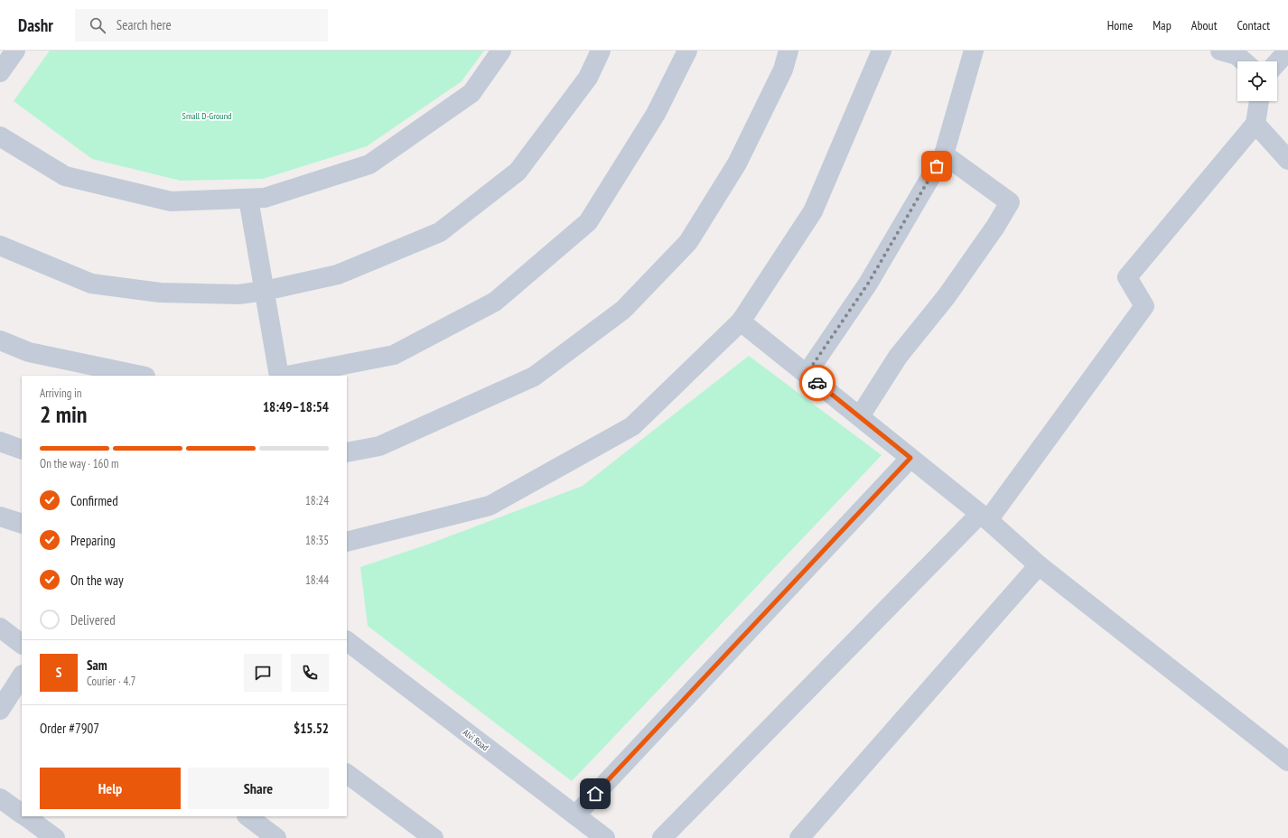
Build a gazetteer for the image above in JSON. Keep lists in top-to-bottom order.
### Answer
{
  "streets": {
    "street": ["Alvi Road"]
  },
  "parks": ["Small D-Ground"],
  "page": {
    "header": "Dashr",
    "search": "Search here",
    "nav": [
      "Home",
      "Map",
      "About",
      "Contact"
    ],
    "heading": ["2 min", "Arriving in", "18:49–18:54"],
    "panel": [
      "Sam",
      "Courier · 4.7",
      "Order #7907",
      "$15.52"
    ],
    "bar": "On the way · 160 m",
    "list": [
      ["Confirmed", "18:24"],
      ["Preparing", "18:35"],
      ["On the way", "18:44"],
      "Delivered"
    ],
    "round": "S",
    "buttons": ["Help", "Share"]
  }
}
